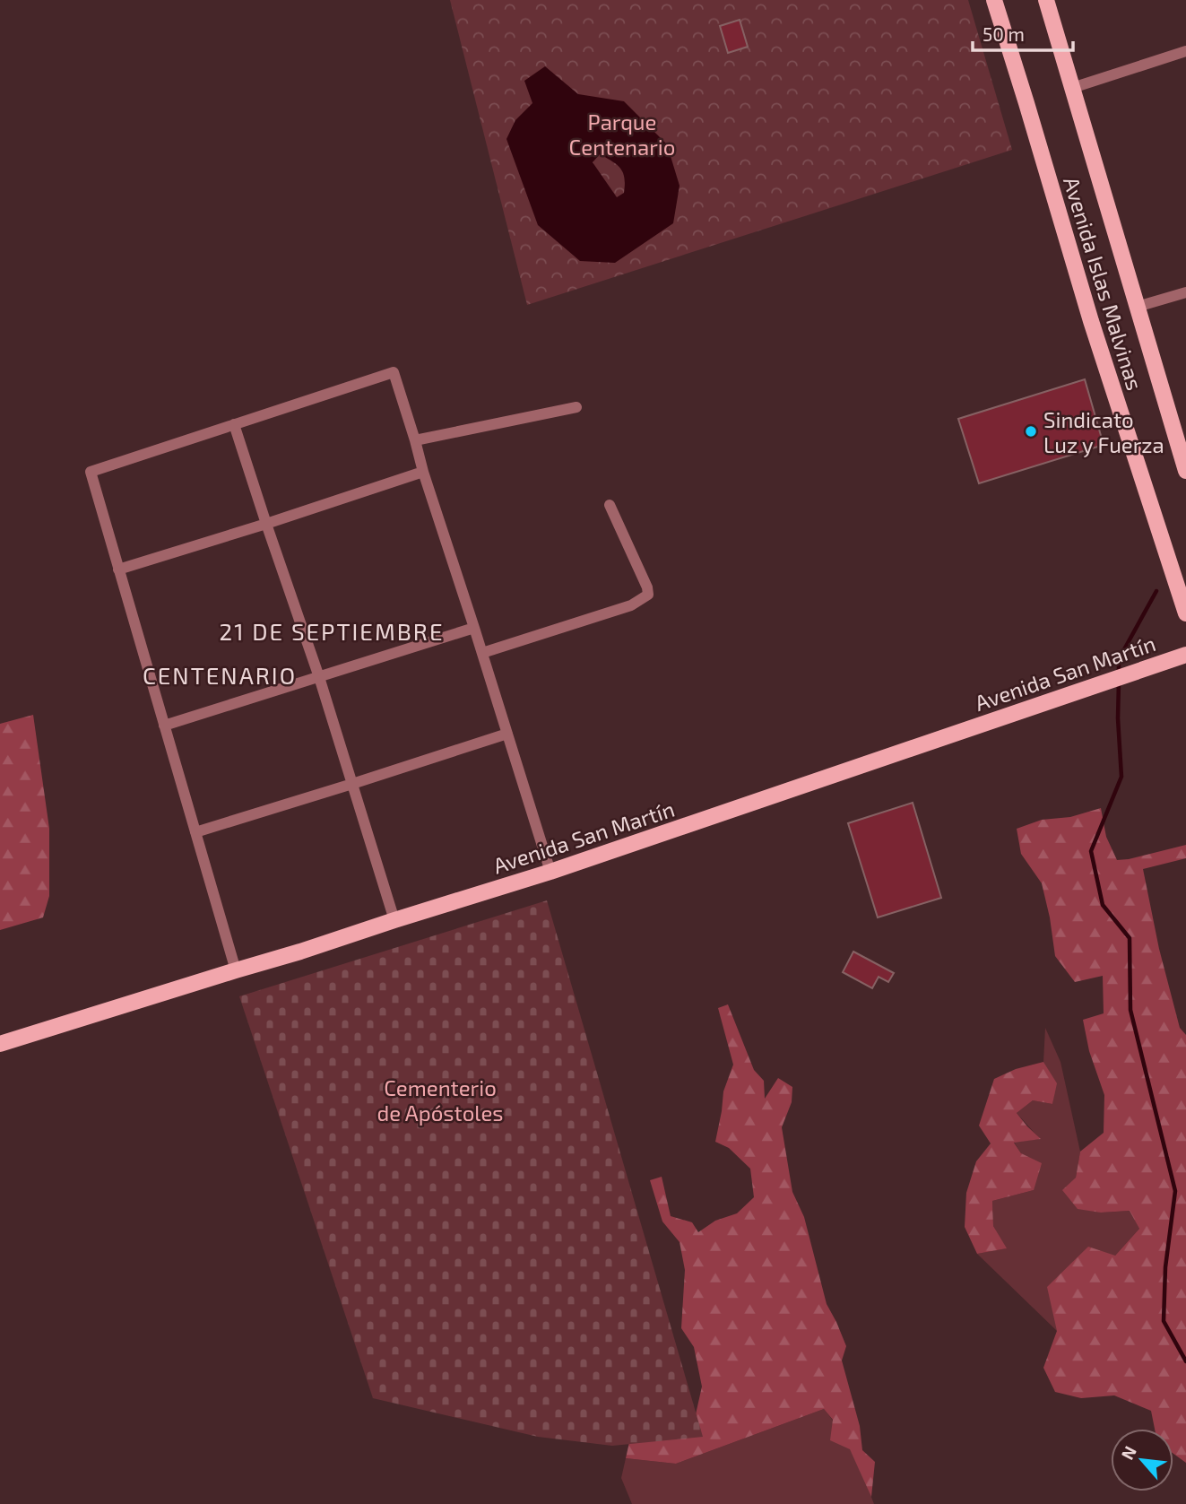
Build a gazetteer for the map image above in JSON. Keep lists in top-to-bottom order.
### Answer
{
  "streets": {
    "main road": ["Avenida Islas Malvinas", "Avenida San Martín"]
  },
  "districts": ["21 DE SEPTIEMBRE", "CENTENARIO"],
  "parks": ["Parque Centenario", "Cementerio de Apóstoles"],
  "places": ["Sindicato Luz y Fuerza"],
  "scale_bar": "50 m",
  "north": "top left"
}
